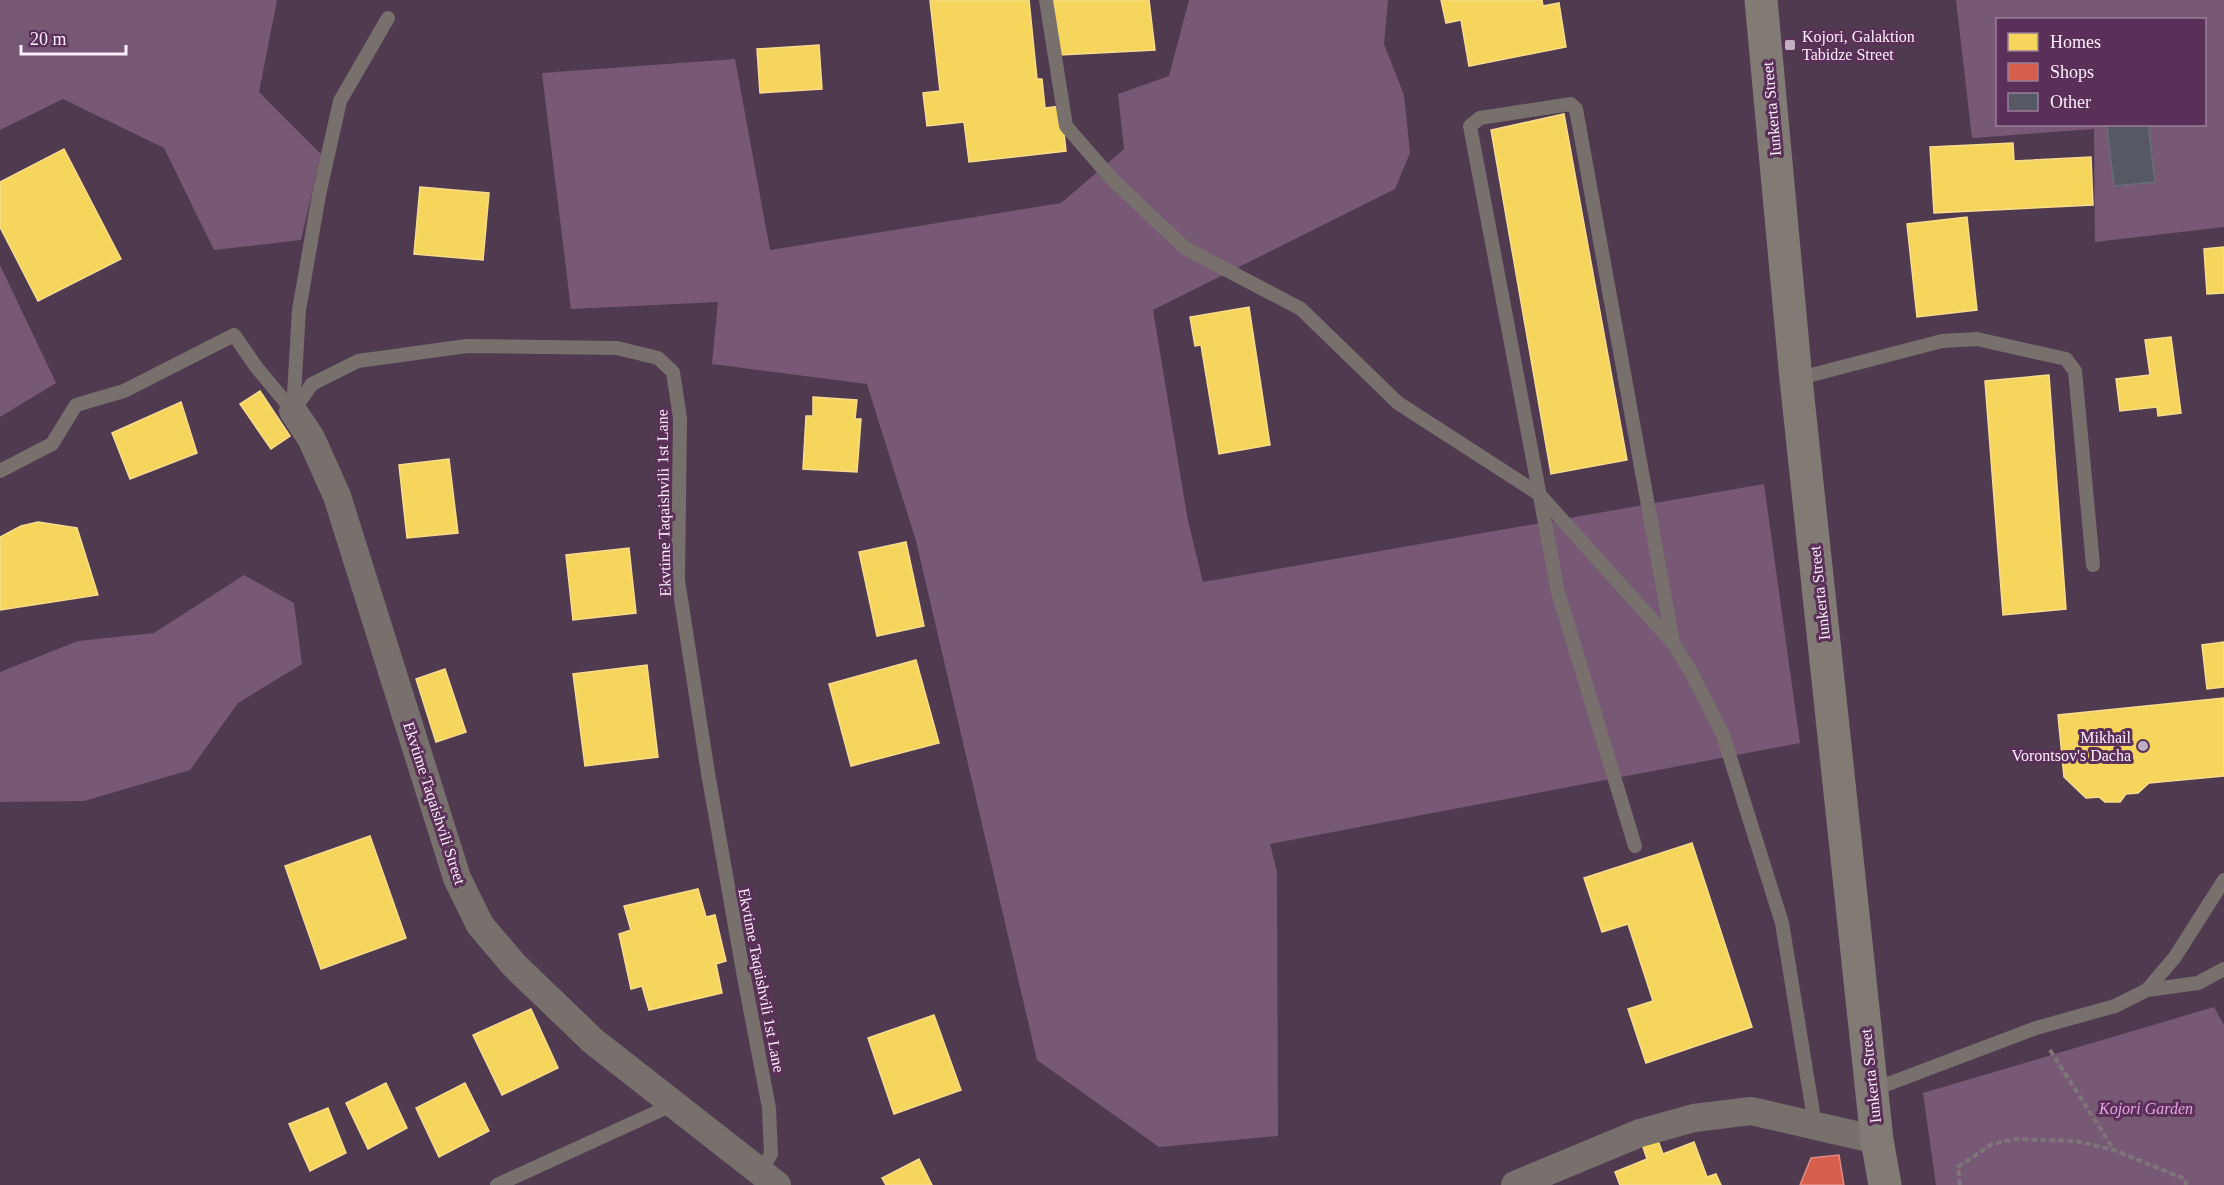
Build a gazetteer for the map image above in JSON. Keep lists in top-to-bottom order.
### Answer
{
  "streets": {
    "main road": ["Iunkerta Street"],
    "street": ["Ekvtime Taqaishvili Street"],
    "lane": ["Ekvtime Taqaishvili 1st Lane"]
  },
  "crossings": [
    ["Ekvtime Taqaishvili 1st Lane", "Ekvtime Taqaishvili Street"]
  ],
  "parks": ["Kojori Garden"],
  "places": {
    "transit": ["Kojori, Galaktion Tabidze Street"],
    "other": ["Mikhail Vorontsov's Dacha"]
  },
  "legend": ["Homes", "Shops", "Other"],
  "scale_bar": "20 m"
}
